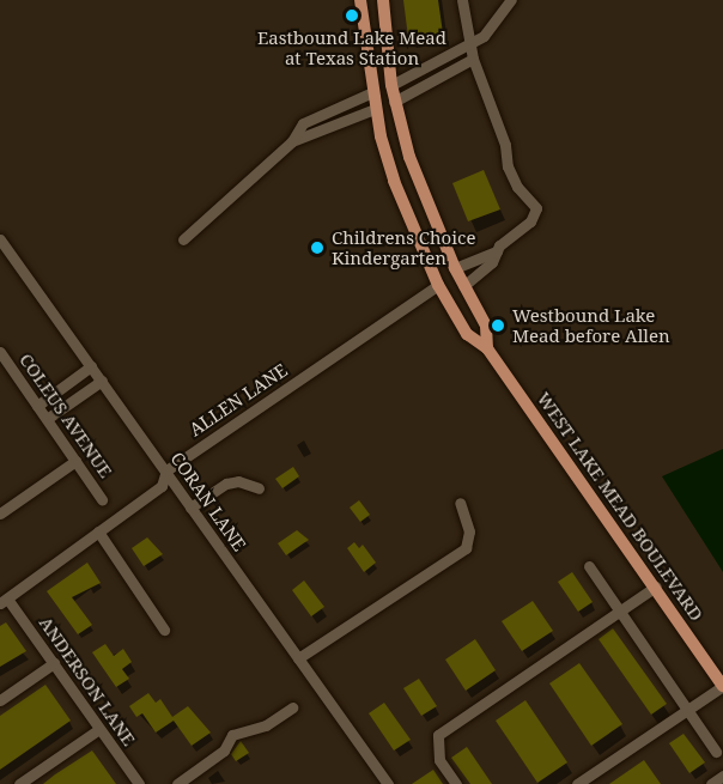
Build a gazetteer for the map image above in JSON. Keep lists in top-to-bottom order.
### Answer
{
  "streets": {
    "main road": ["WEST LAKE MEAD BOULEVARD"],
    "street": [
      "ALLEN LANE",
      "COLEUS AVENUE",
      "CORAN LANE",
      "ANDERSON LANE"
    ]
  },
  "crossings": [
    ["ALLEN LANE", "CORAN LANE"],
    ["ALLEN LANE", "WEST LAKE MEAD BOULEVARD"],
    ["ALLEN LANE", "ANDERSON LANE"]
  ],
  "places": ["Eastbound Lake Mead at Texas Station", "Childrens Choice Kindergarten", "Westbound Lake Mead before Allen"]
}
